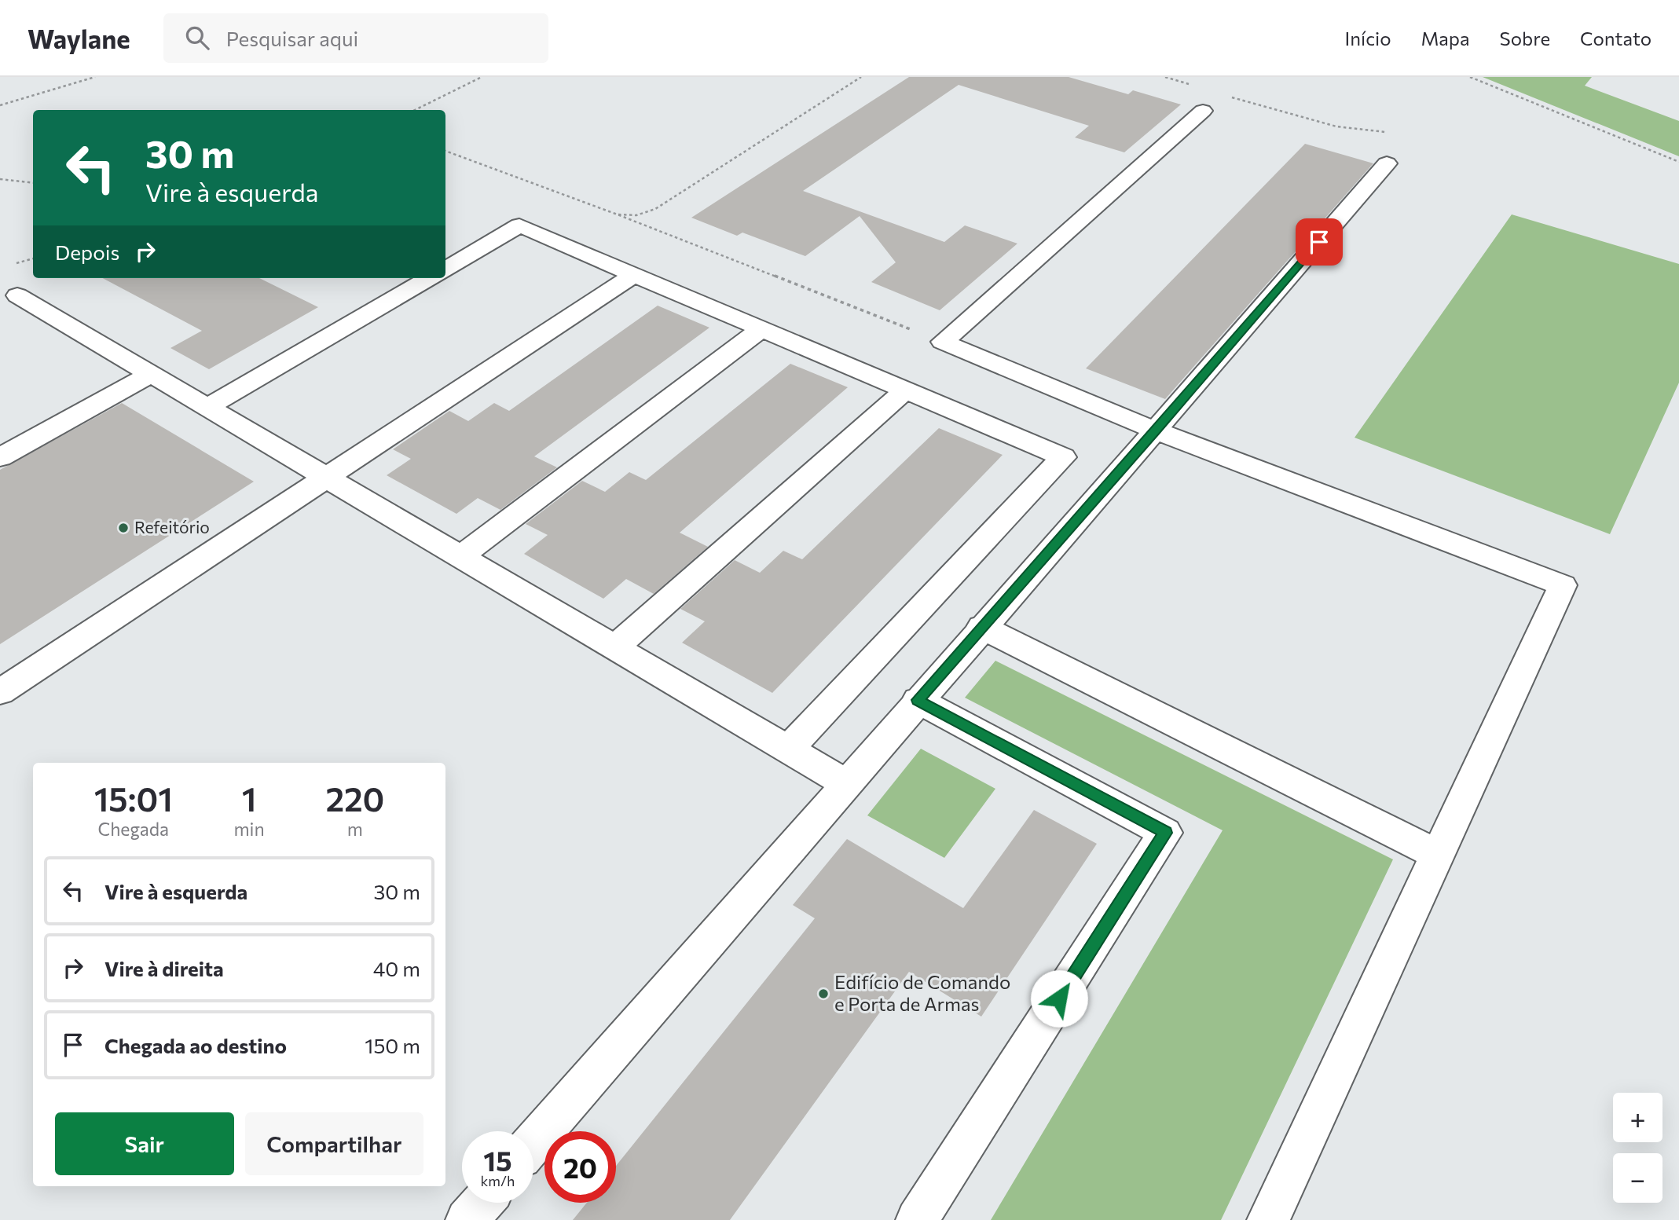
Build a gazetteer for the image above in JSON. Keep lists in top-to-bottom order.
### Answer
{
  "places": ["Refeitório", "Edifício de Comando e Porta de Armas"],
  "page": {
    "header": "Waylane",
    "search": "Pesquisar aqui",
    "nav": [
      "Início",
      "Mapa",
      "Sobre",
      "Contato"
    ],
    "turn": ["30 m", "Vire à esquerda"],
    "then": "Depois",
    "eta": [
      "15:01",
      "Chegada",
      "1",
      "min",
      "220",
      "m"
    ],
    "list": [
      {
        "name": "Vire à esquerda",
        "value": "30 m"
      },
      {
        "name": "Vire à direita",
        "value": "40 m"
      },
      {
        "name": "Chegada ao destino",
        "value": "150 m"
      }
    ],
    "map_buttons": ["+", "−"],
    "buttons": ["Sair", "Compartilhar"],
    "speed": "15 km/h",
    "limit": "20"
  }
}
